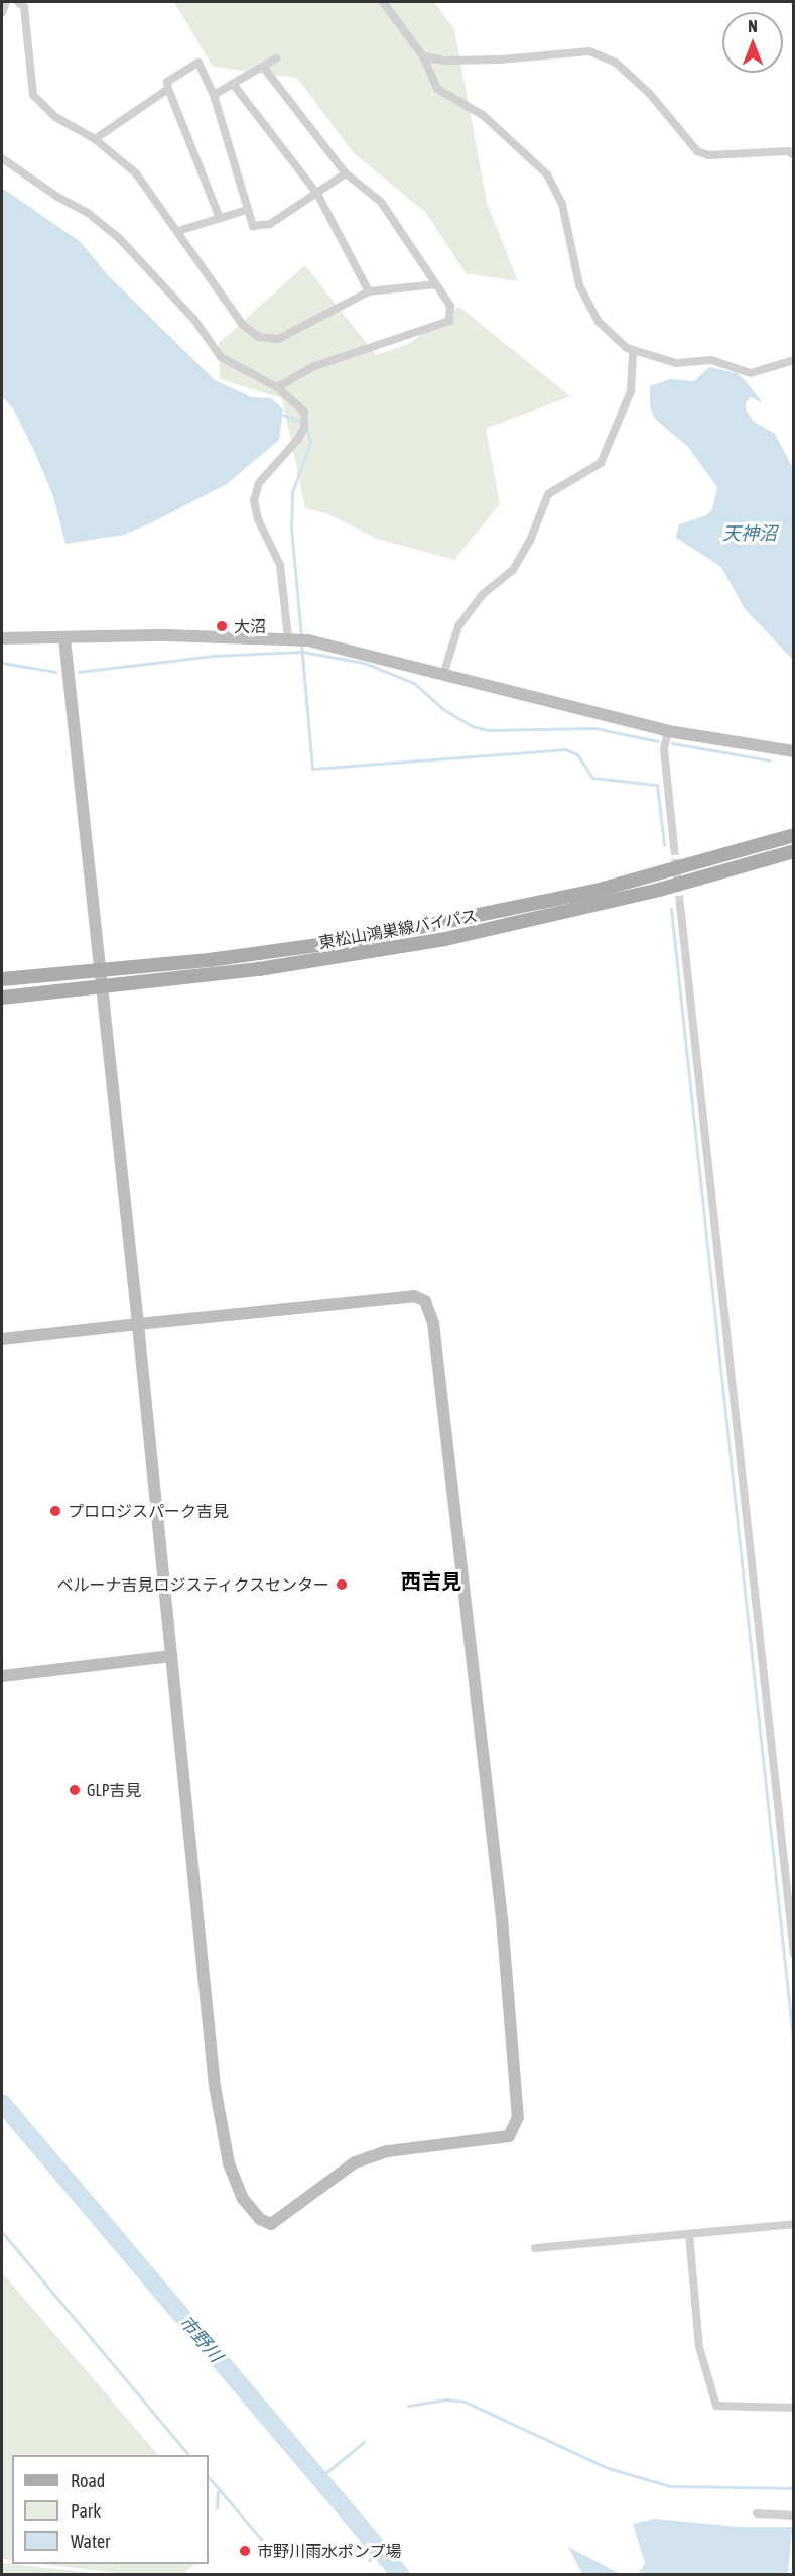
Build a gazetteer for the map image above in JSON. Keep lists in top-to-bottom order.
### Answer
{
  "streets": {
    "main road": ["東松山鴻巣線バイパス"]
  },
  "districts": ["西吉見"],
  "water": ["天神沼", "市野川"],
  "places": [
    "大沼",
    "プロロジスパーク吉見",
    "ベルーナ吉見ロジスティクスセンター",
    "GLP吉見",
    "市野川雨水ポンプ場"
  ],
  "legend": ["Road", "Park", "Water"],
  "north": "top"
}
